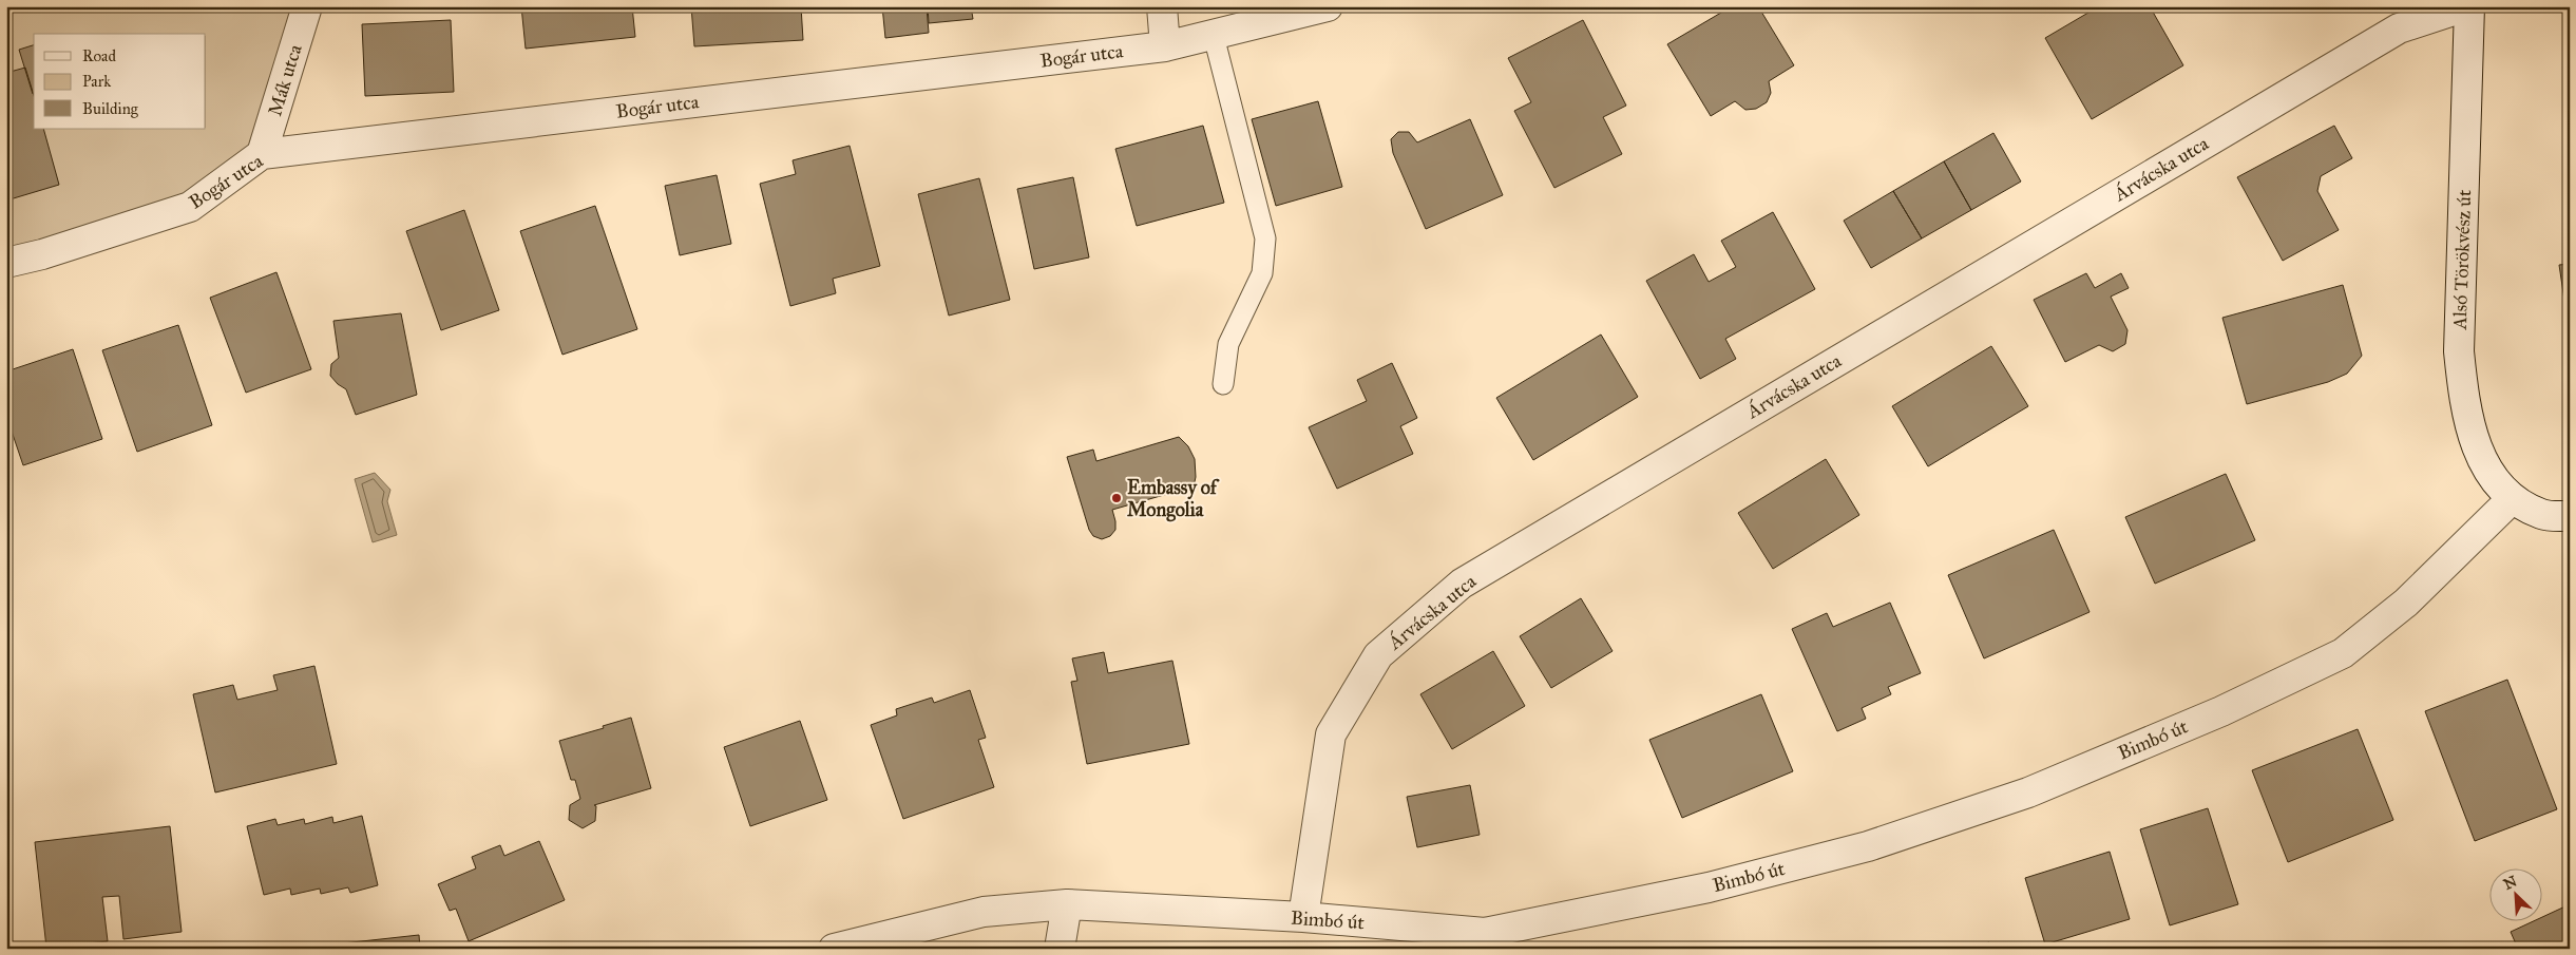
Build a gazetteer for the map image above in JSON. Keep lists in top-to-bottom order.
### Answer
{
  "streets": {
    "street": [
      "Bogár utca",
      "Mák utca",
      "Árvácska utca",
      "Alsó Törökvész út",
      "Bimbó út"
    ]
  },
  "crossings": [
    ["Bogár utca", "Mák utca"],
    ["Árvácska utca", "Alsó Törökvész út"],
    ["Árvácska utca", "Bimbó út"],
    ["Alsó Törökvész út", "Bimbó út"]
  ],
  "places": ["Embassy of Mongolia"],
  "legend": ["Road", "Park", "Building"],
  "north": "top left"
}
